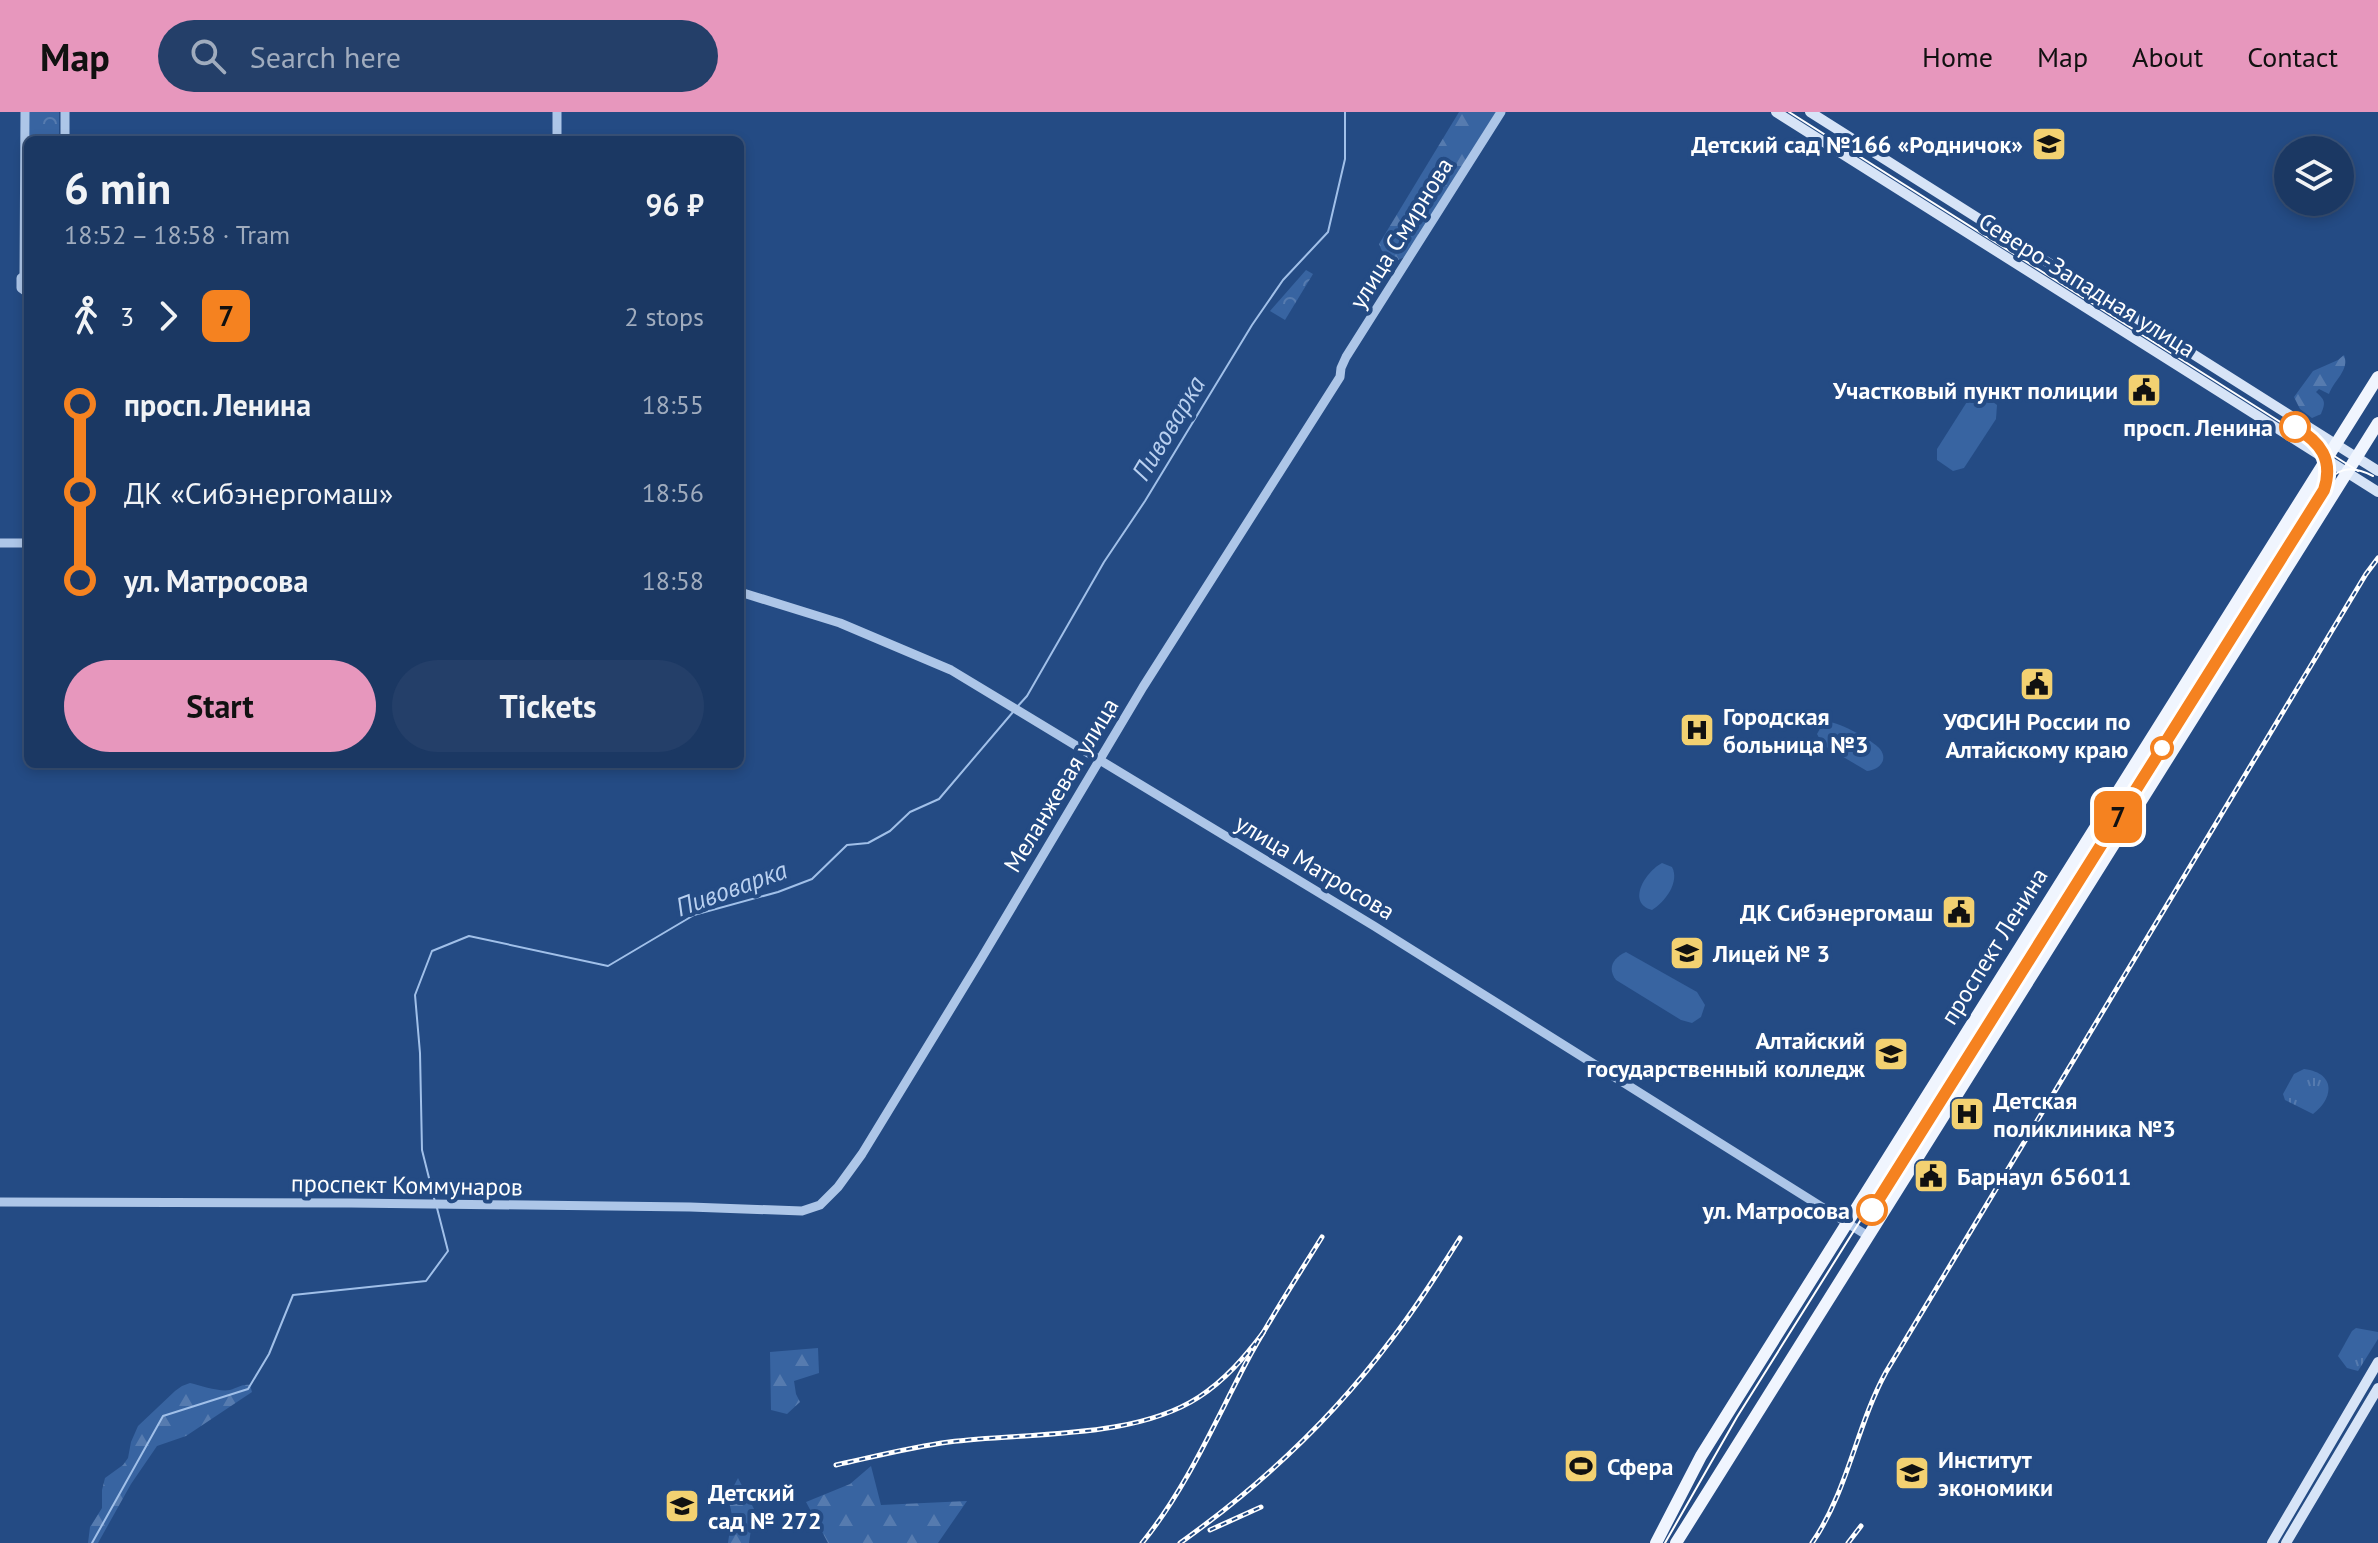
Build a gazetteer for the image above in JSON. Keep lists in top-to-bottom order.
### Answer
{
  "streets": {
    "main road": ["Северо-Западная улица", "проспект Ленина"],
    "street": [
      "улица Смирнова",
      "Меланжевая улица",
      "улица Матросова",
      "проспект Коммунаров"
    ]
  },
  "crossings": [
    ["улица Смирнова", "Меланжевая улица"],
    ["Северо-Западная улица", "проспект Ленина"],
    ["Меланжевая улица", "улица Матросова"],
    ["Меланжевая улица", "проспект Коммунаров"],
    ["улица Матросова", "проспект Ленина"]
  ],
  "water": ["Пивоварка"],
  "places": {
    "school or university": [
      "Детский сад №166 «Родничок»",
      "Лицей № 3",
      "Алтайский государственный колледж",
      "Институт экономики",
      "Детский сад № 272"
    ],
    "public building": [
      "Участковый пункт полиции",
      "УФСИН России по Алтайскому краю",
      "ДК Сибэнергомаш",
      "Барнаул 656011"
    ],
    "other": ["просп. Ленина", "ул. Матросова"],
    "hospital": ["Городская больница №3", "Детская поликлиника №3"],
    "sports": ["Сфера"]
  },
  "lines": ["tram line 7"],
  "page": {
    "header": "Map",
    "search": "Search here",
    "nav": [
      "Home",
      "Map",
      "About",
      "Contact"
    ],
    "on_map": "7",
    "heading": ["6 min", "18:52 – 18:58 · Tram", "96 ₽"],
    "legs": ["3", "7", "2 stops"],
    "list": [
      {
        "name": "просп. Ленина",
        "value": "18:55"
      },
      {
        "name": "ДК «Сибэнергомаш»",
        "value": "18:56"
      },
      {
        "name": "ул. Матросова",
        "value": "18:58"
      }
    ],
    "buttons": ["Start", "Tickets"]
  }
}
